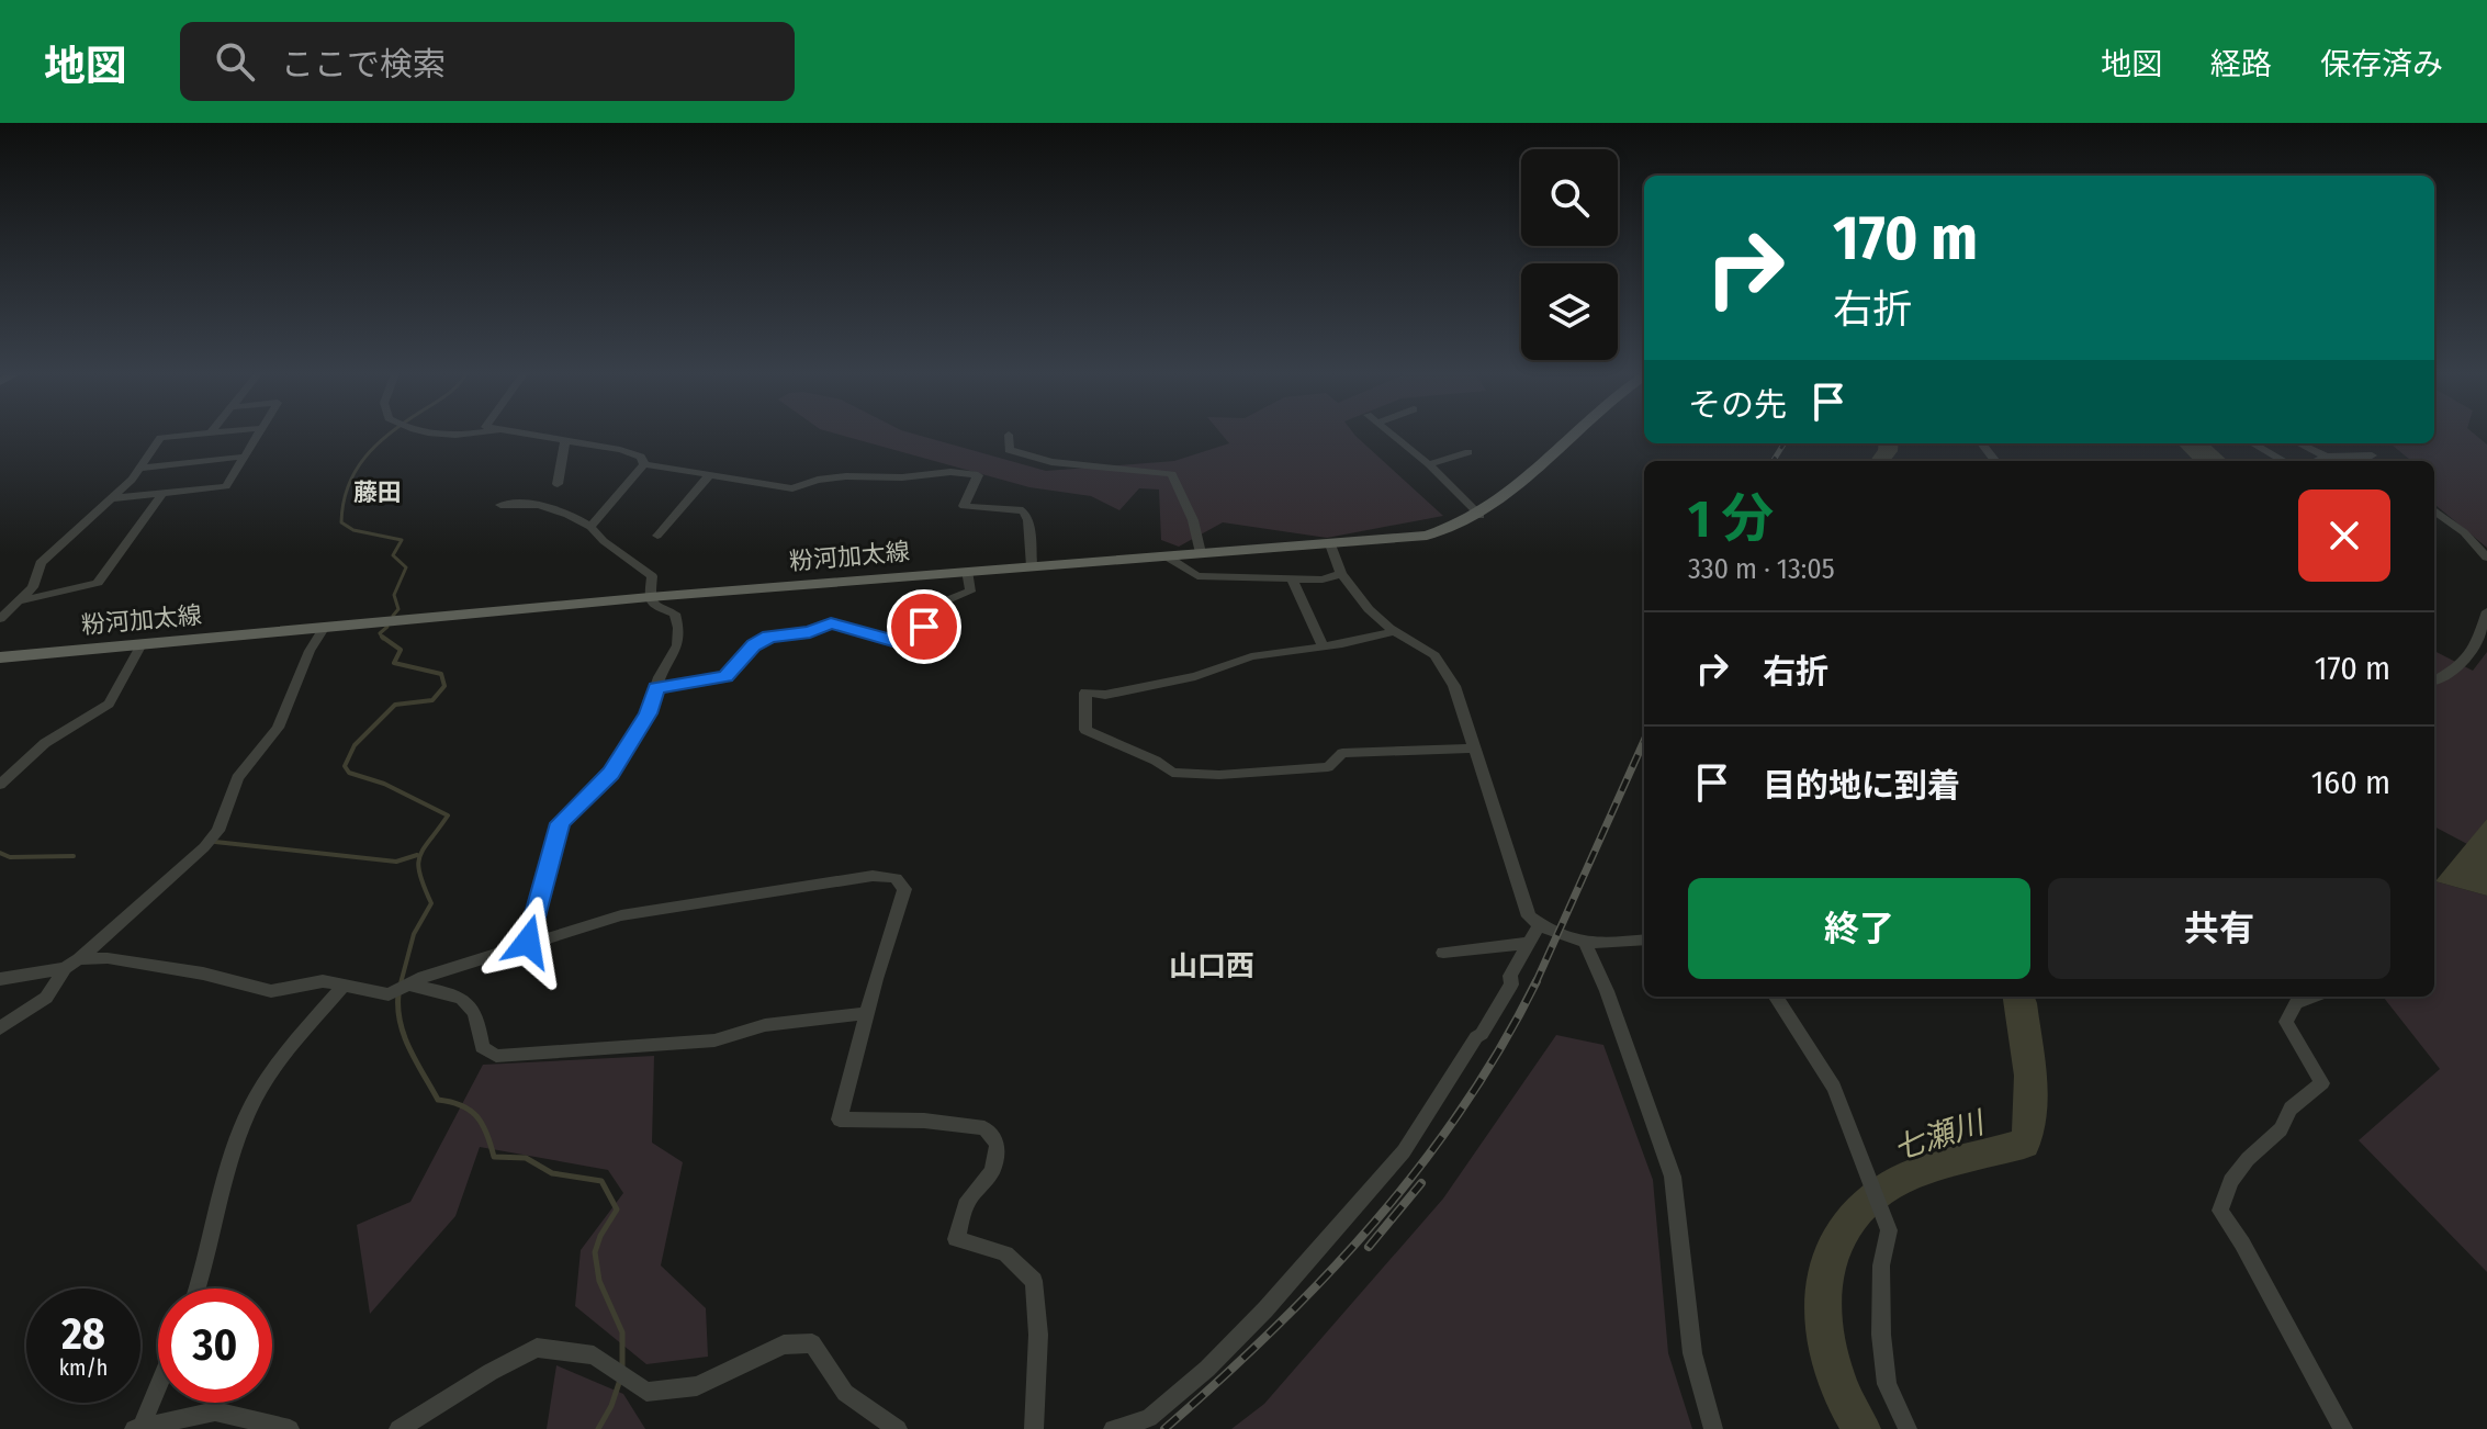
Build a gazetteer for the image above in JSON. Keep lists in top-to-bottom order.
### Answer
{
  "streets": {
    "main road": ["粉河加太線"]
  },
  "districts": ["藤田", "山口西"],
  "water": ["七瀬川"],
  "page": {
    "header": "地図",
    "search": "ここで検索",
    "nav": ["地図", "経路", "保存済み"],
    "turn": ["170 m", "右折"],
    "then": "その先",
    "heading": ["1 分", "330 m · 13:05"],
    "list": [
      {
        "name": "右折",
        "value": "170 m"
      },
      {
        "name": "目的地に到着",
        "value": "160 m"
      }
    ],
    "buttons": ["終了", "共有"],
    "speed": "28 km/h",
    "limit": "30"
  }
}
